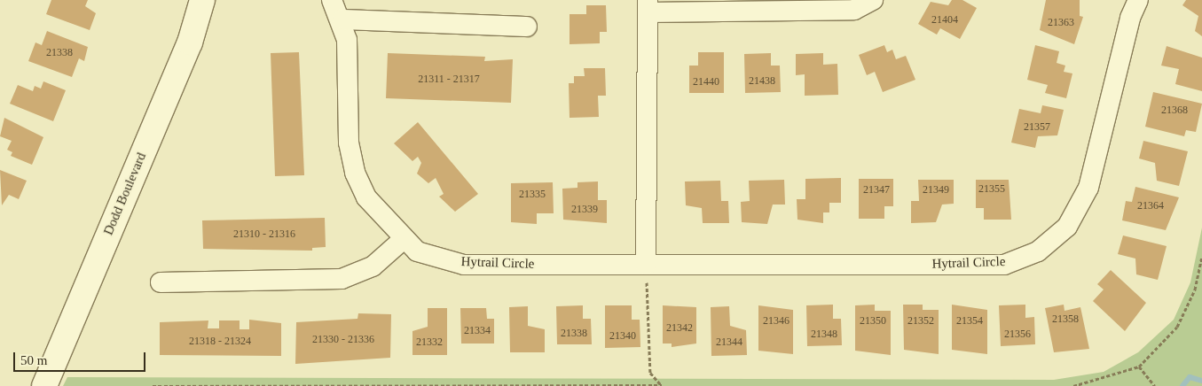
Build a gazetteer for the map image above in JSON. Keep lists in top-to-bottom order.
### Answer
{
  "streets": {
    "main road": ["Dodd Boulevard"],
    "street": ["Hytrail Circle"]
  },
  "house_numbers": [
    "21404",
    "21363",
    "21338",
    "21311 - 21317",
    "21438",
    "21440",
    "21368",
    "21357",
    "21355",
    "21347",
    "21349",
    "21335",
    "21364",
    "21339",
    "21310 - 21316",
    "21358",
    "21346",
    "21350",
    "21352",
    "21354",
    "21342",
    "21334",
    "21338",
    "21348",
    "21356",
    "21340",
    "21330 - 21336",
    "21318 - 21324",
    "21332",
    "21344"
  ],
  "scale_bar": "50 m"
}
